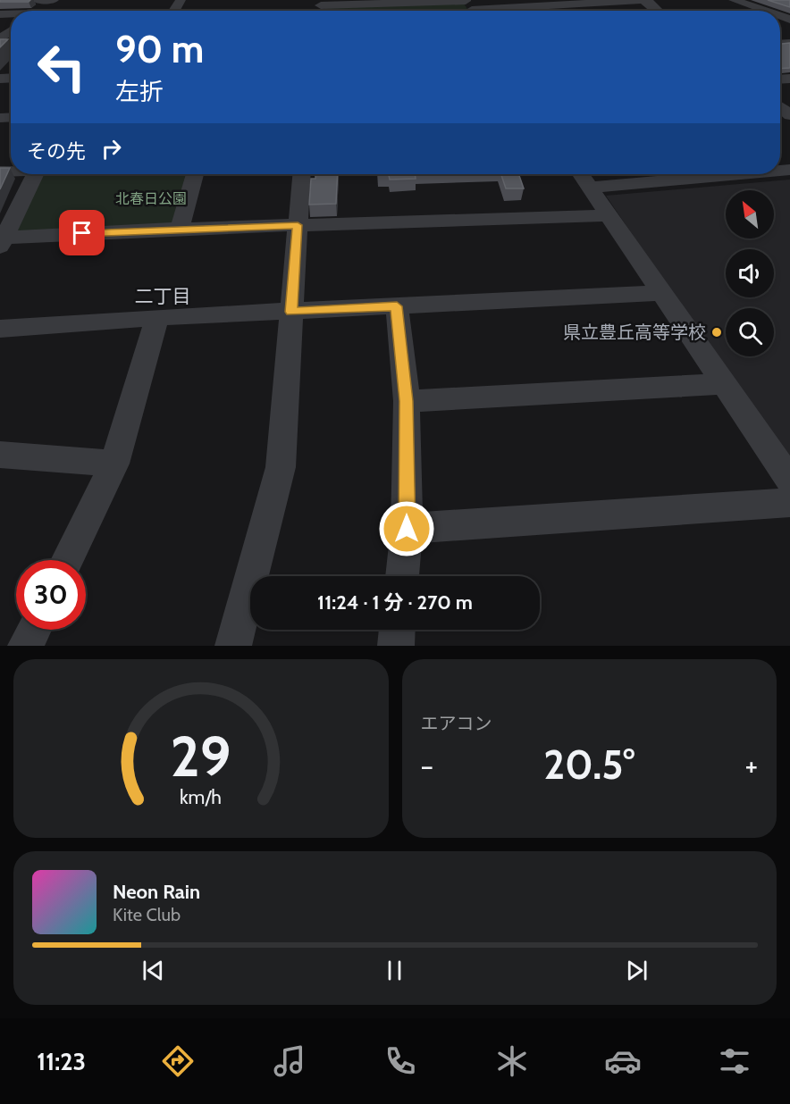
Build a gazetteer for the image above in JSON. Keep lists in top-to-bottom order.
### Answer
{
  "districts": ["二丁目"],
  "parks": ["北春日公園"],
  "places": ["県立豊丘高等学校"],
  "north": "top left",
  "page": {
    "turn": ["90 m", "左折"],
    "then": "その先",
    "limit": "30",
    "trip": "11:24 · 1 分 · 270 m",
    "tile": "エアコン",
    "heat": ["−", "20.5°", "+"],
    "song": ["Neon Rain", "Kite Club"],
    "tabs": "11:23",
    "gauge": ["29", "km/h"]
  }
}
